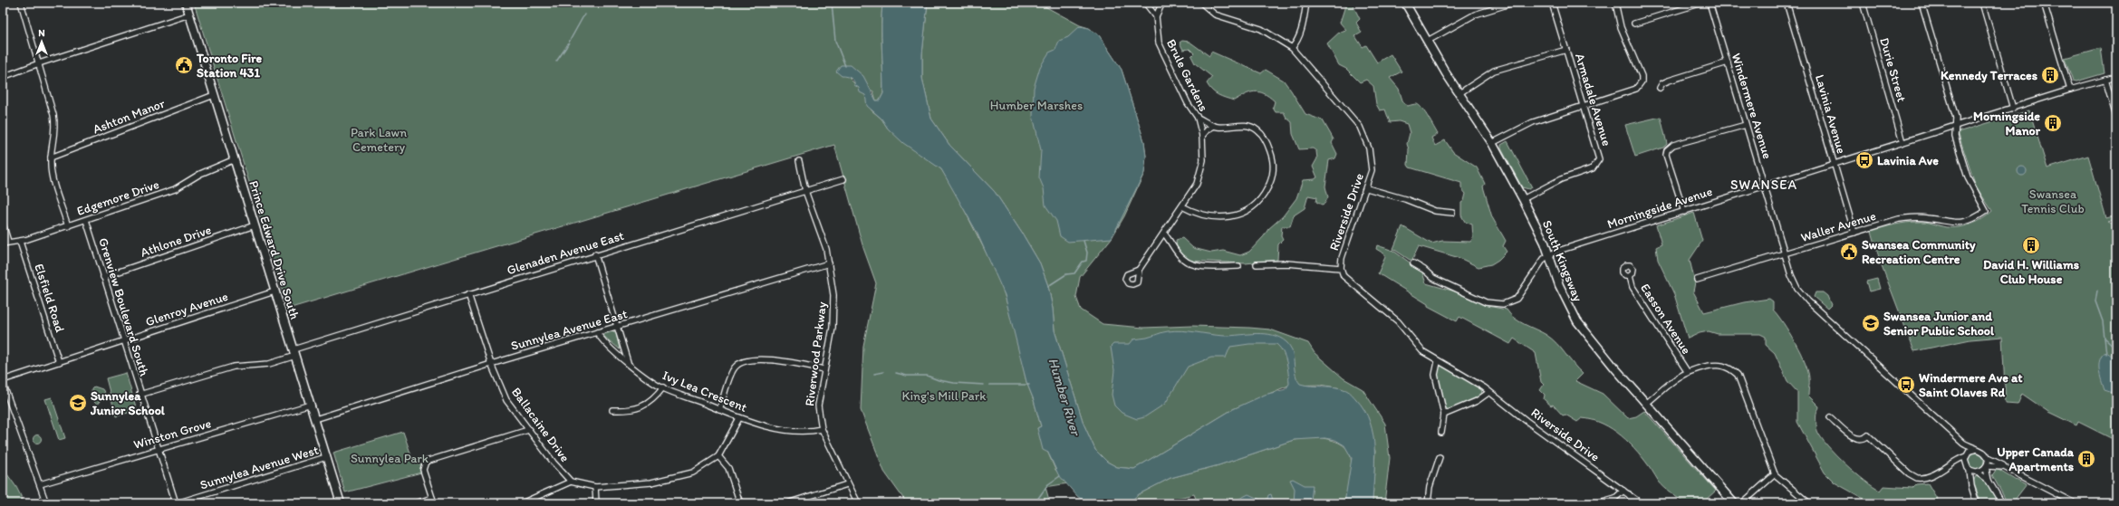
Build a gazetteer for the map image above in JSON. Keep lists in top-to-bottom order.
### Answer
{
  "streets": {
    "street": [
      "Durie Street",
      "Brule Gardens",
      "Armadale Avenue",
      "Windermere Avenue",
      "Lavinia Avenue",
      "Ashton Manor",
      "Edgemore Drive",
      "Morningside Avenue",
      "Riverside Drive",
      "Waller Avenue",
      "Athlone Drive",
      "Prince Edward Drive South",
      "Glenaden Avenue East",
      "South Kingsway",
      "Elsfield Road",
      "Grenview Boulevard South",
      "Glenroy Avenue",
      "Easson Avenue",
      "Sunnylea Avenue East",
      "Riverwood Parkway",
      "Ivy Lea Crescent",
      "Ballacaine Drive",
      "Winston Grove",
      "Sunnylea Avenue West"
    ]
  },
  "crossings": [
    ["Durie Street", "Morningside Avenue"],
    ["Armadale Avenue", "South Kingsway"],
    ["Windermere Avenue", "Morningside Avenue"],
    ["Windermere Avenue", "Waller Avenue"],
    ["Lavinia Avenue", "Morningside Avenue"],
    ["Lavinia Avenue", "Waller Avenue"],
    ["Ashton Manor", "Prince Edward Drive South"],
    ["Edgemore Drive", "Prince Edward Drive South"],
    ["Edgemore Drive", "Elsfield Road"],
    ["Edgemore Drive", "Grenview Boulevard South"],
    ["Morningside Avenue", "Waller Avenue"],
    ["Morningside Avenue", "South Kingsway"],
    ["Athlone Drive", "Prince Edward Drive South"],
    ["Athlone Drive", "Grenview Boulevard South"],
    ["Prince Edward Drive South", "Glenaden Avenue East"],
    ["Prince Edward Drive South", "Glenroy Avenue"],
    ["Prince Edward Drive South", "Sunnylea Avenue East"],
    ["Prince Edward Drive South", "Winston Grove"],
    ["Prince Edward Drive South", "Sunnylea Avenue West"],
    ["Glenaden Avenue East", "Grenview Boulevard South"],
    ["Glenaden Avenue East", "Riverwood Parkway"],
    ["Glenaden Avenue East", "Ballacaine Drive"],
    ["Elsfield Road", "Glenroy Avenue"],
    ["Grenview Boulevard South", "Glenroy Avenue"],
    ["Grenview Boulevard South", "Winston Grove"],
    ["Grenview Boulevard South", "Sunnylea Avenue West"],
    ["Sunnylea Avenue East", "Riverwood Parkway"],
    ["Sunnylea Avenue East", "Ivy Lea Crescent"],
    ["Sunnylea Avenue East", "Ballacaine Drive"],
    ["Riverwood Parkway", "Ivy Lea Crescent"]
  ],
  "districts": ["SWANSEA"],
  "water": ["Humber River"],
  "parks": [
    "Humber Marshes",
    "Park Lawn Cemetery",
    "Swansea Tennis Club",
    "King's Mill Park",
    "Sunnylea Park"
  ],
  "places": {
    "public building": ["Toronto Fire Station 431", "Swansea Community Recreation Centre"],
    "building": [
      "Kennedy Terraces",
      "Morningside Manor",
      "David H. Williams Club House",
      "Upper Canada Apartments"
    ],
    "bus stop": ["Lavinia Ave", "Windermere Ave at Saint Olaves Rd"],
    "school or university": ["Swansea Junior and Senior Public School", "Sunnylea Junior School"]
  },
  "north": "top"
}
